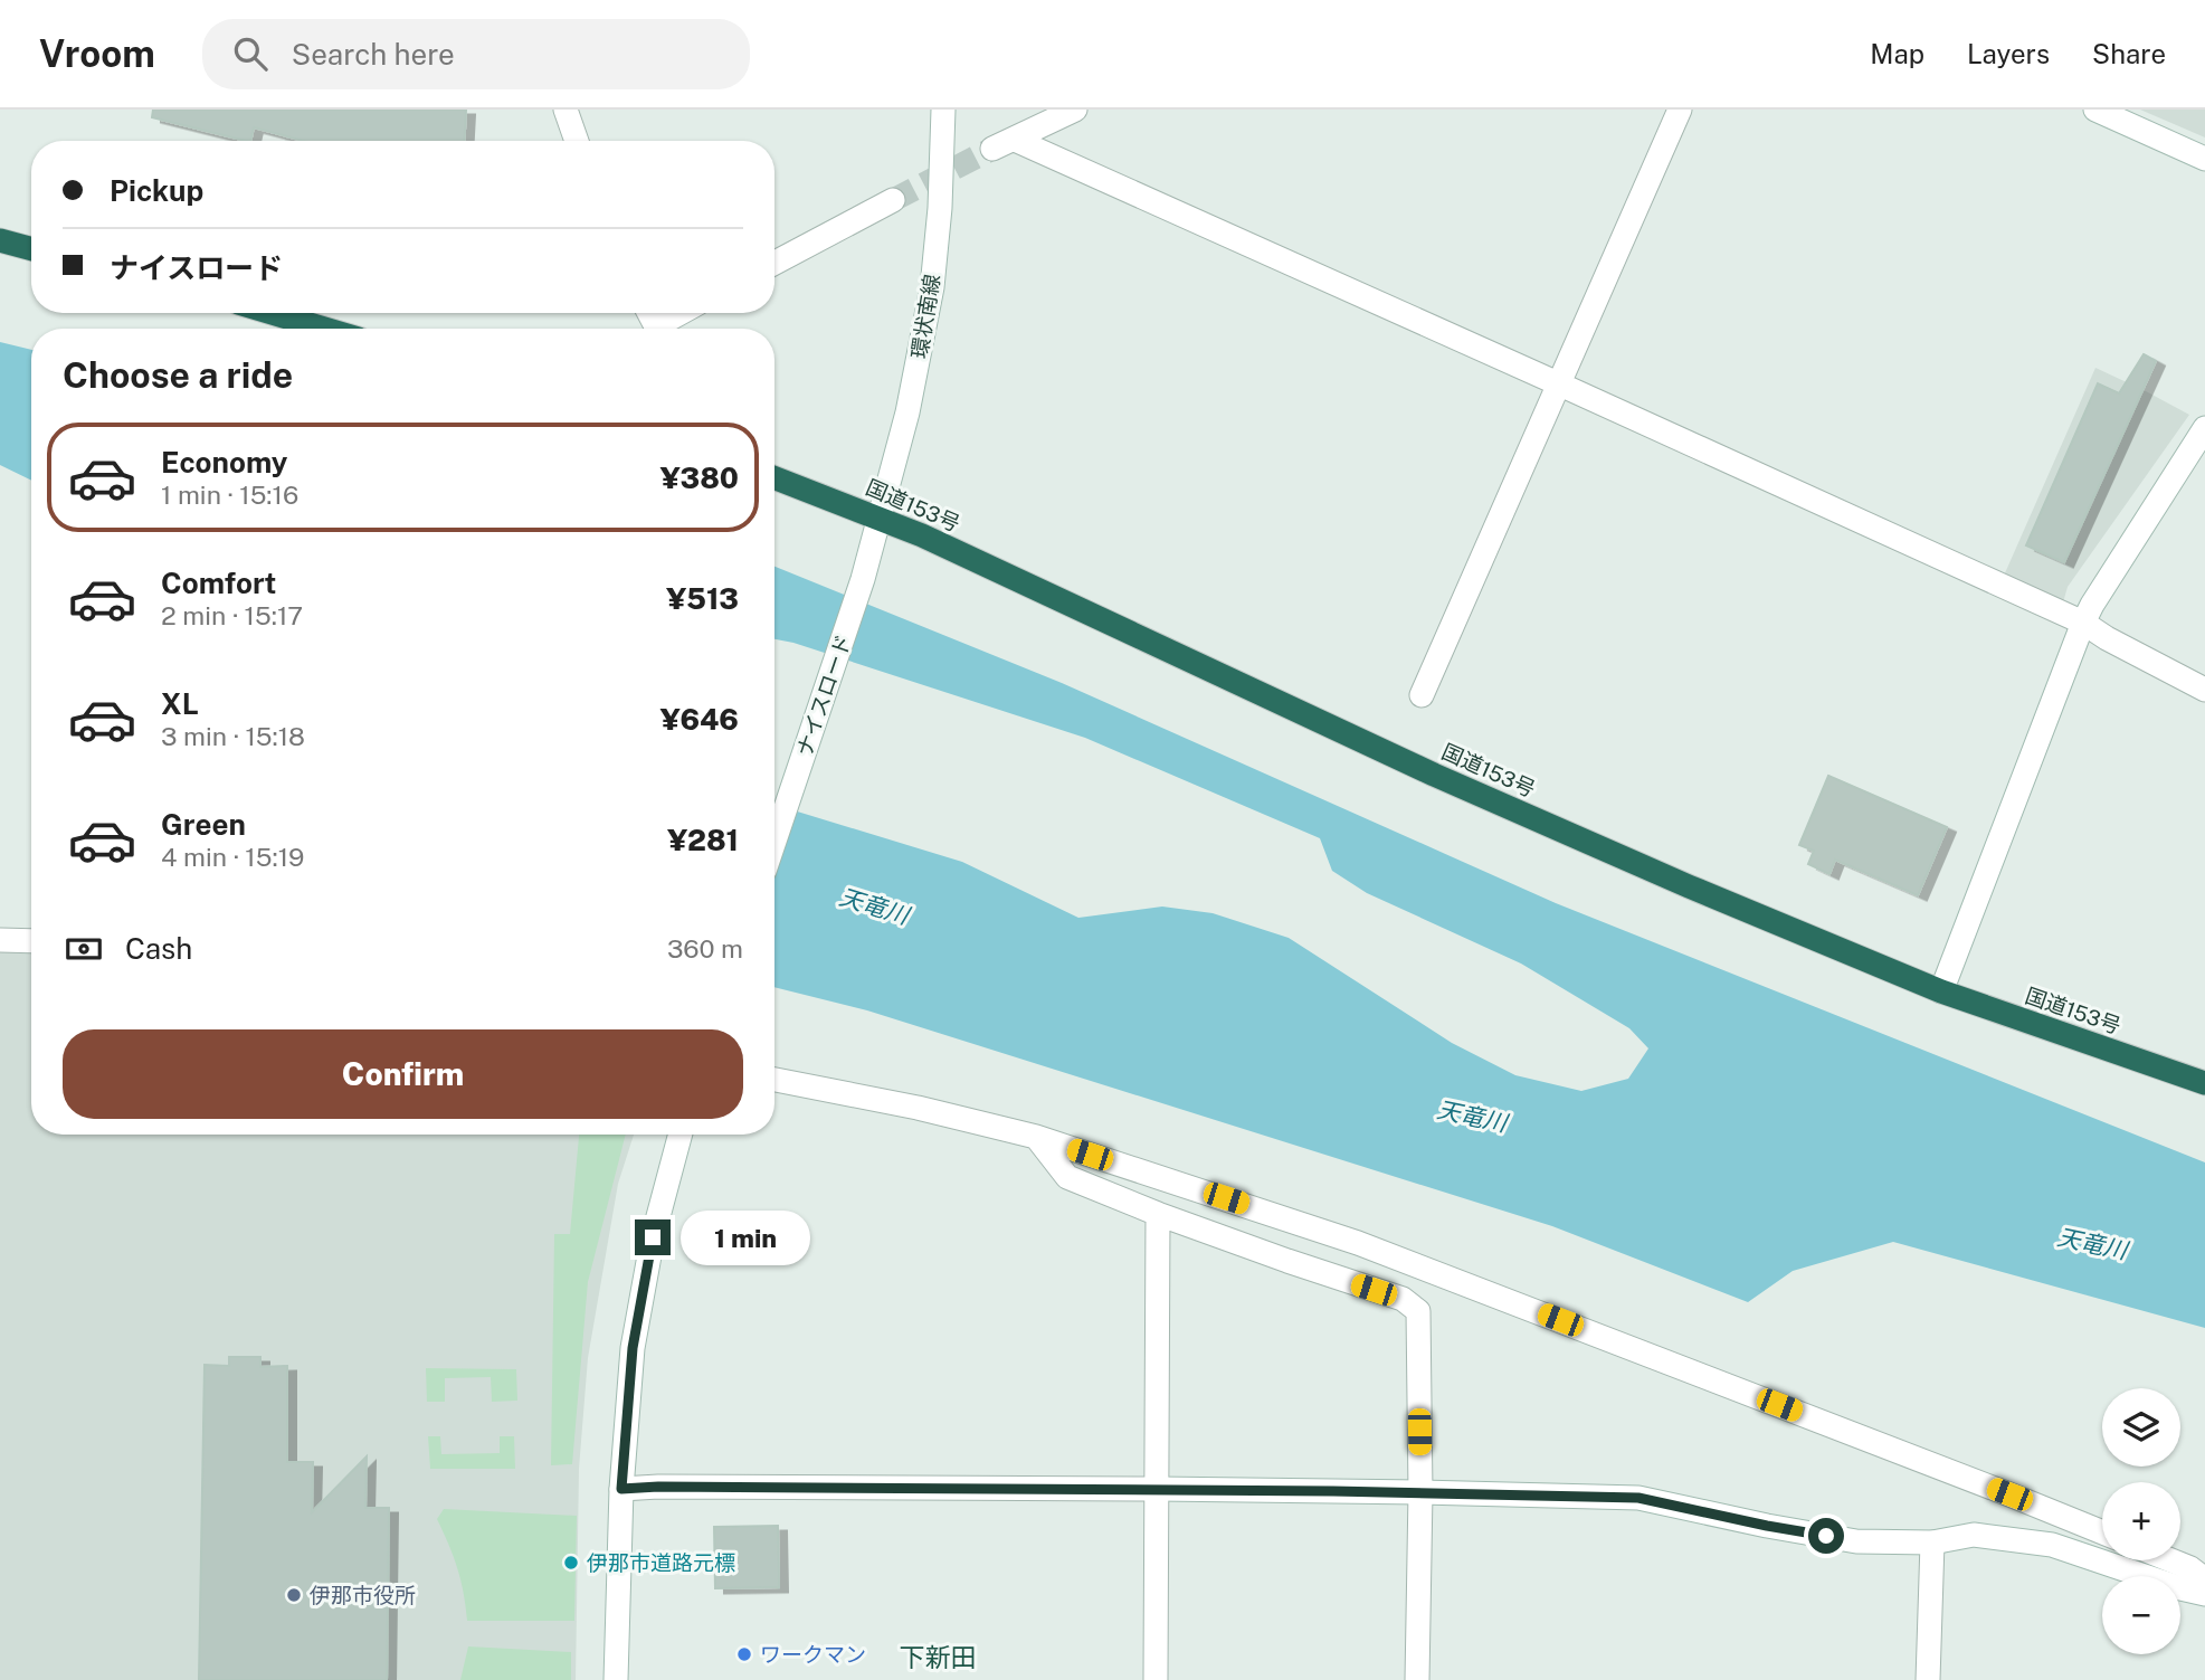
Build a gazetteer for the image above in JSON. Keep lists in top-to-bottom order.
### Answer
{
  "streets": {
    "highway": ["国道153号"],
    "street": ["環状南線", "ナイスロード"]
  },
  "crossings": [
    ["環状南線", "国道153号"],
    ["環状南線", "ナイスロード"],
    ["国道153号", "ナイスロード"]
  ],
  "districts": ["下新田"],
  "water": ["天竜川"],
  "places": ["伊那市道路元標", "伊那市役所", "ワークマン"],
  "page": {
    "header": "Vroom",
    "search": "Search here",
    "nav": ["Map", "Layers", "Share"],
    "banner": ["Pickup", "ナイスロード"],
    "heading": "Choose a ride",
    "list": [
      {
        "name": "Economy",
        "note": "1 min · 15:16",
        "value": "¥380"
      },
      {
        "name": "Comfort",
        "note": "2 min · 15:17",
        "value": "¥513"
      },
      {
        "name": "XL",
        "note": "3 min · 15:18",
        "value": "¥646"
      },
      {
        "name": "Green",
        "note": "4 min · 15:19",
        "value": "¥281"
      }
    ],
    "pay": ["Cash", "360 m"],
    "buttons": "Confirm",
    "bubble": "1 min",
    "map_buttons": ["+", "−"]
  }
}
